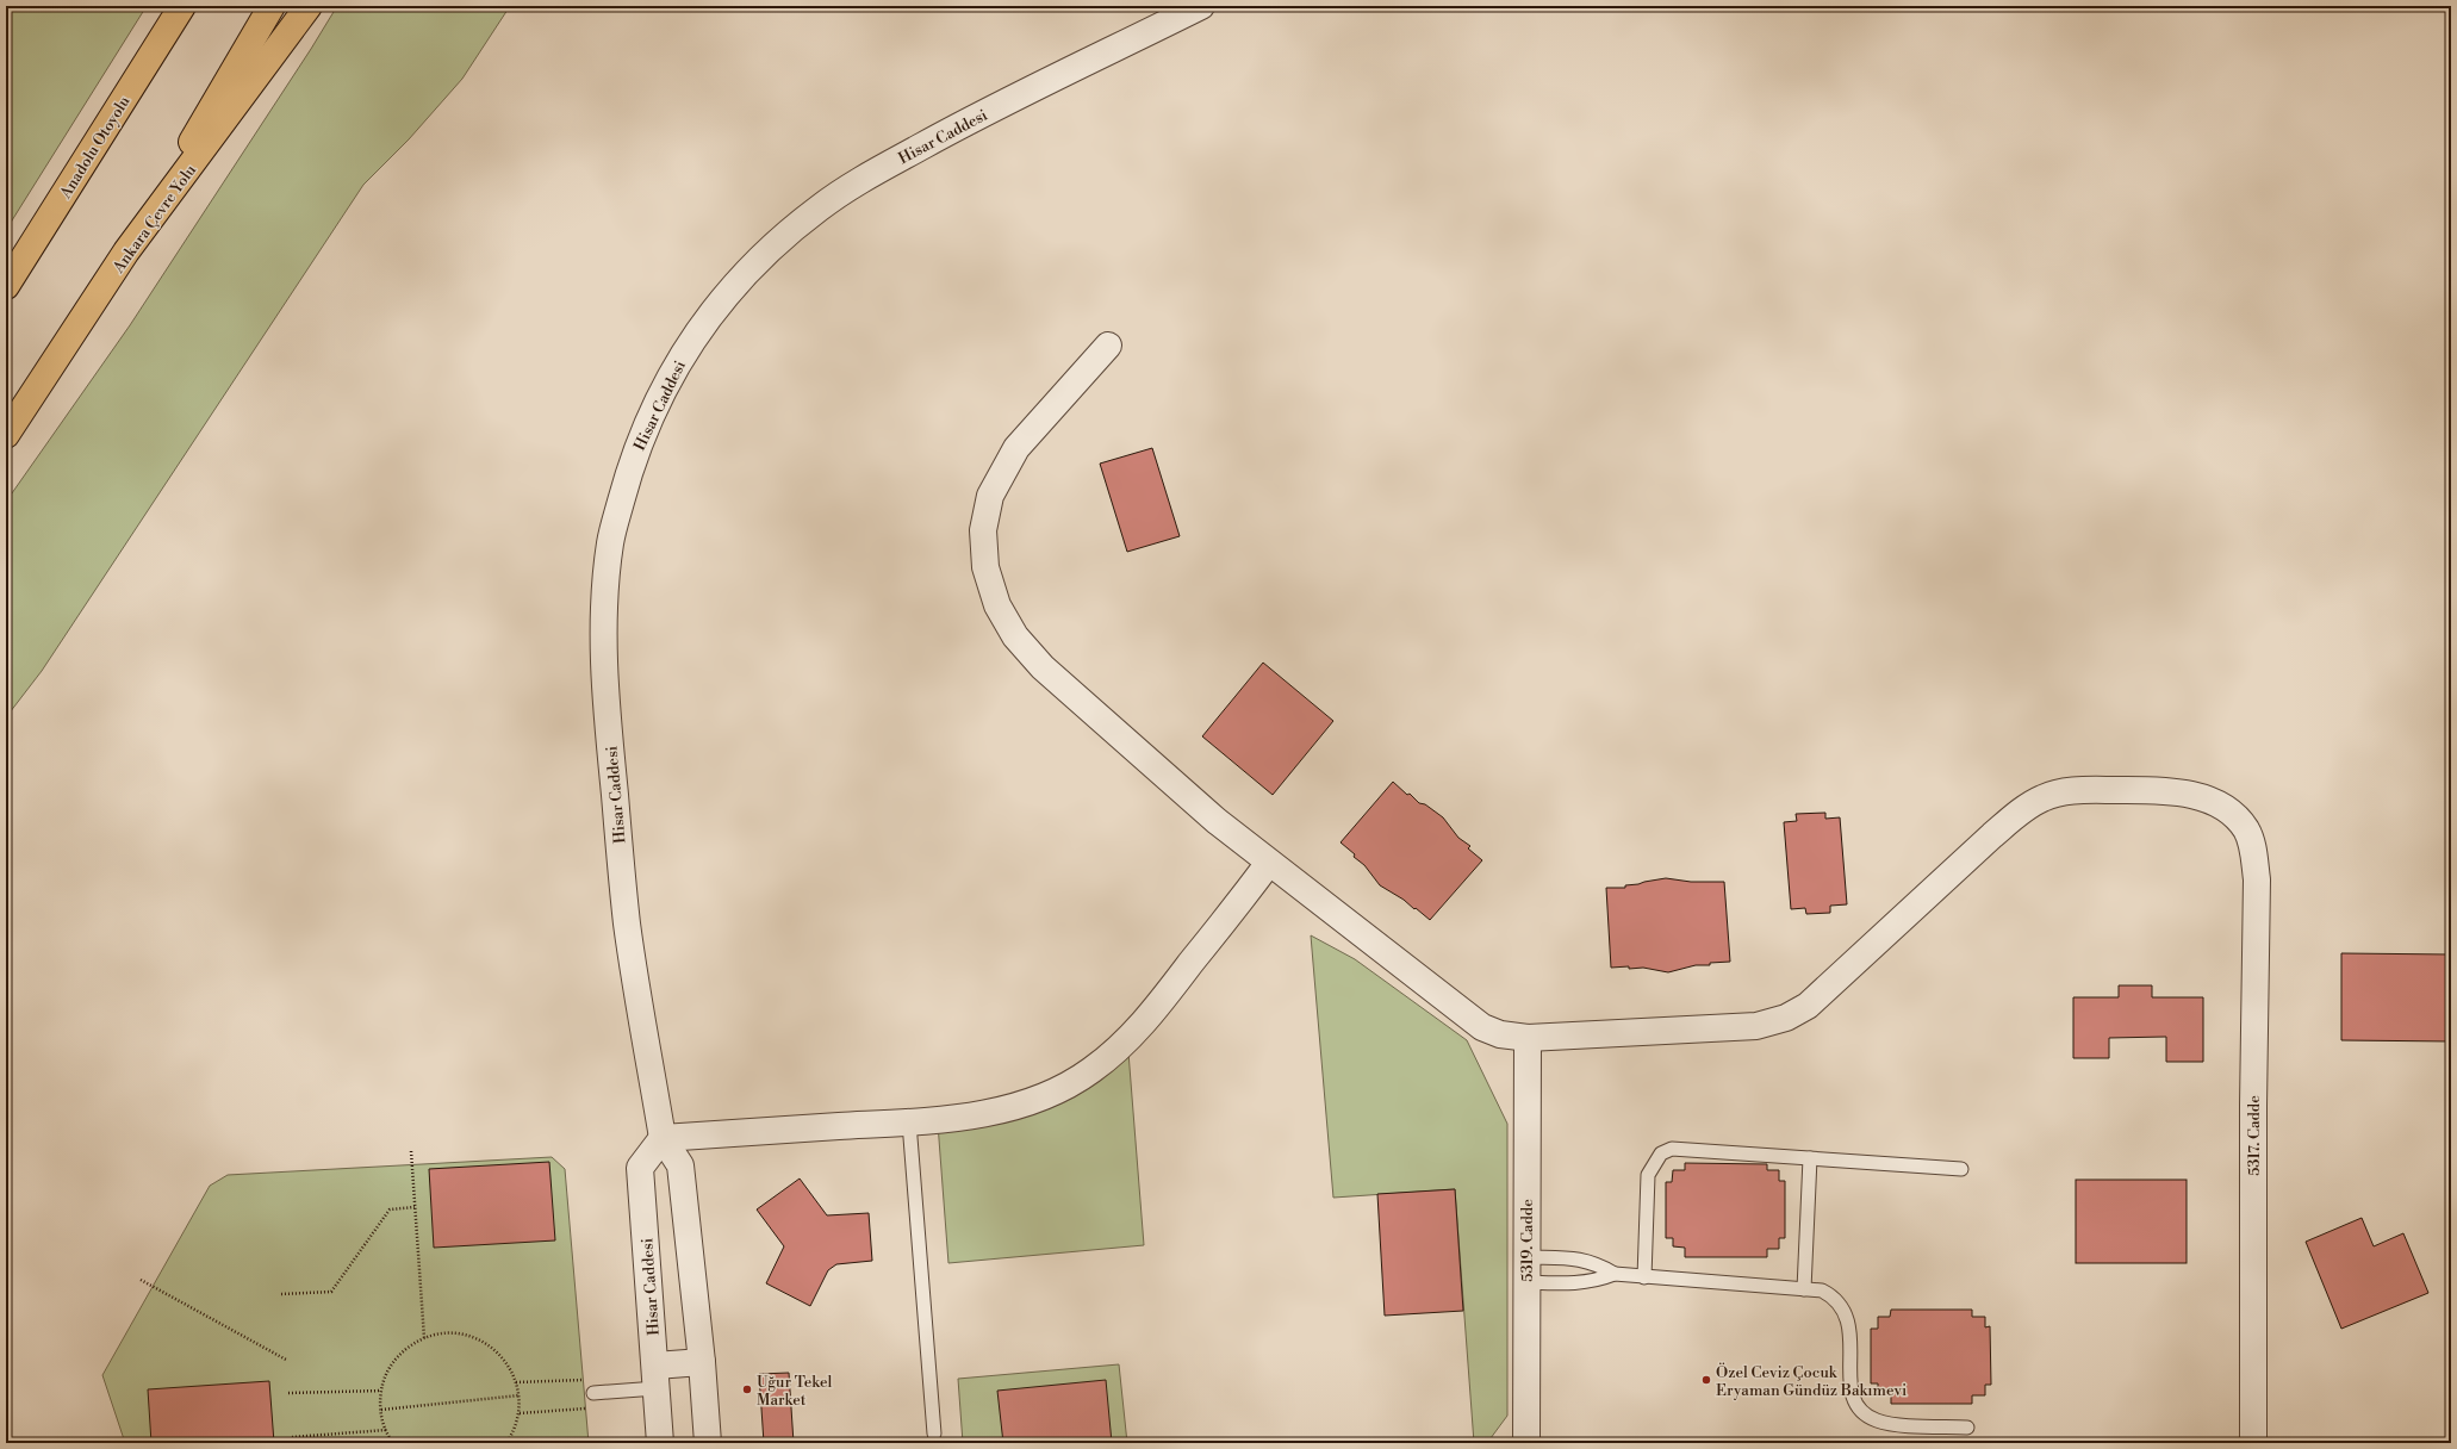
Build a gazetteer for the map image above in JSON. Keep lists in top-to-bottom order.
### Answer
{
  "streets": {
    "highway": ["Anadolu Otoyolu", "Ankara Çevre Yolu"],
    "street": ["Hisar Caddesi", "5317. Cadde", "5319. Cadde"]
  },
  "crossings": [
    ["5317. Cadde", "5319. Cadde"]
  ],
  "places": ["Özel Ceviz Çocuk Eryaman Gündüz Bakımevi", "Uğur Tekel Market"]
}
